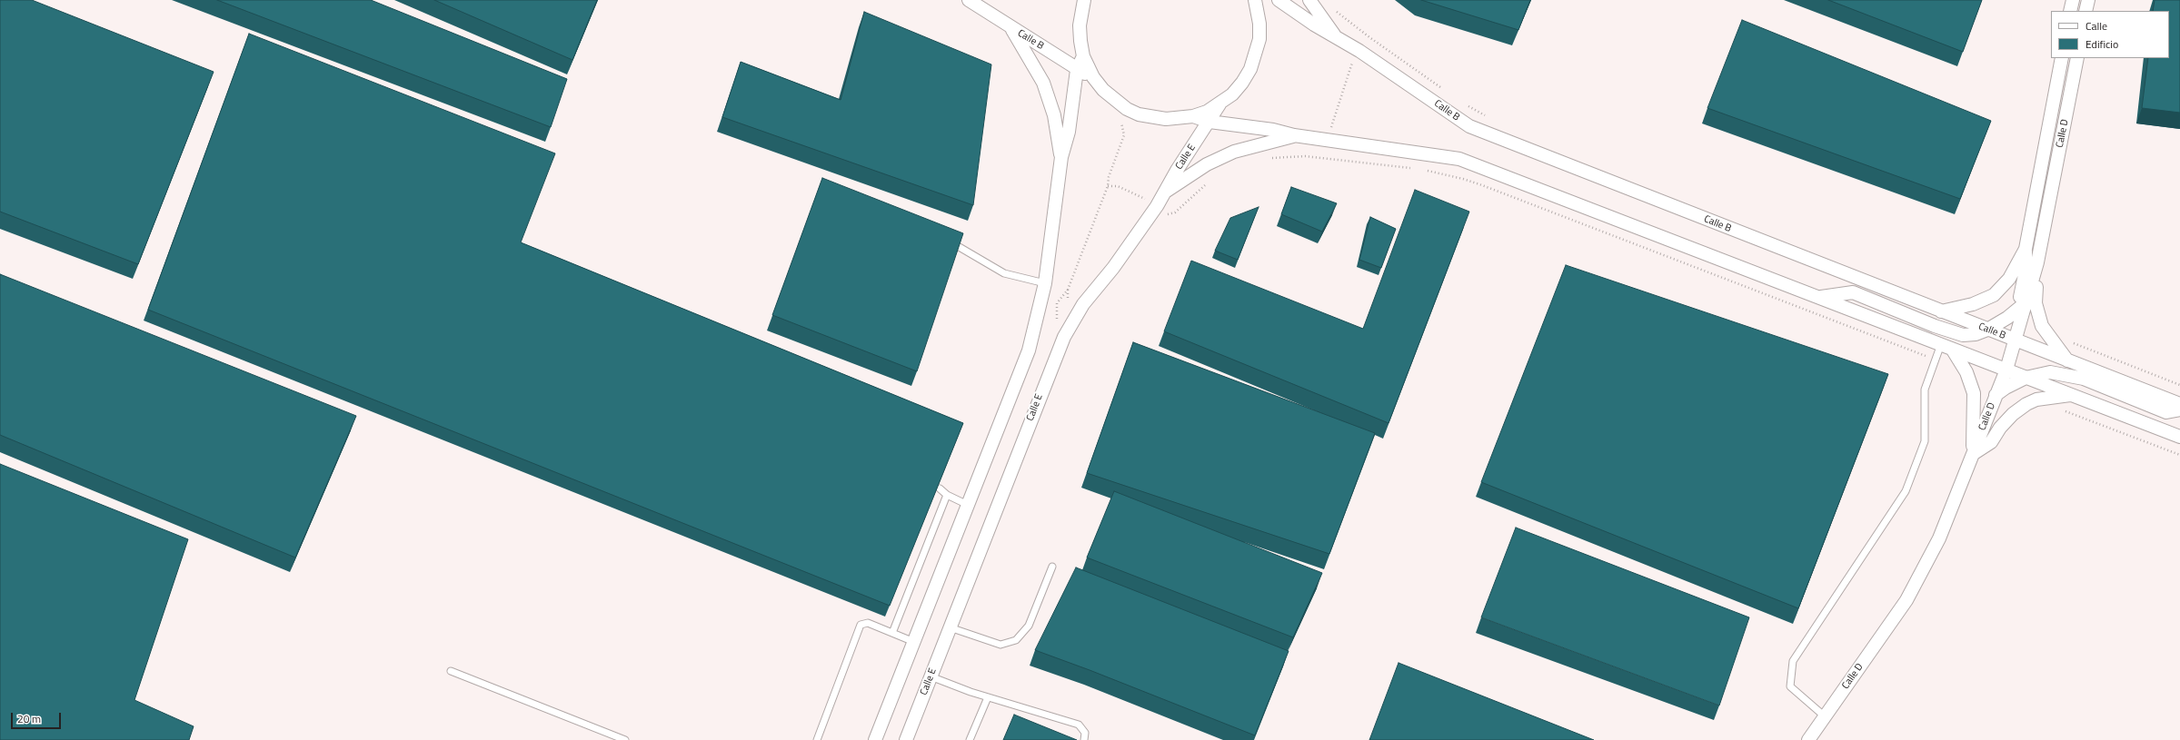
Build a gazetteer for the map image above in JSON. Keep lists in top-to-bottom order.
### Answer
{
  "streets": {
    "street": ["Calle B", "Calle D", "Calle E"]
  },
  "crossings": [
    ["Calle B", "Calle D"]
  ],
  "legend": ["Calle", "Edificio"],
  "scale_bar": "20 m"
}
